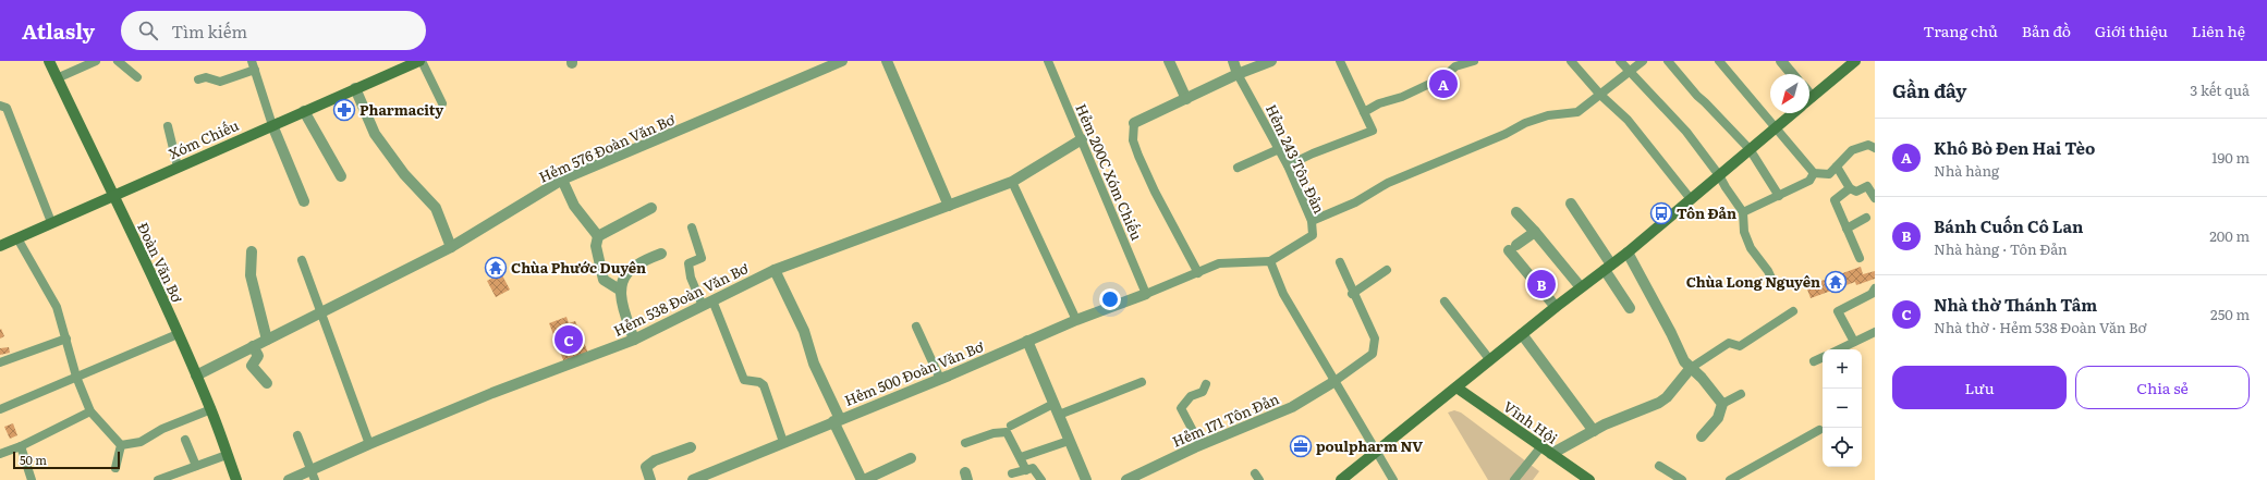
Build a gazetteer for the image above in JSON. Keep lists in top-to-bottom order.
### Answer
{
  "streets": {
    "street": [
      "Xóm Chiếu",
      "Hẻm 576 Đoàn Văn Bơ",
      "Đoàn Văn Bơ",
      "Hẻm 538 Đoàn Văn Bơ",
      "Hẻm 500 Đoàn Văn Bơ",
      "Hẻm 171 Tôn Đản",
      "Vĩnh Hội"
    ],
    "lane": ["Hẻm 243 Tôn Đản", "Hẻm 200C Xóm Chiếu"]
  },
  "crossings": [
    ["Xóm Chiếu", "Đoàn Văn Bơ"],
    ["Hẻm 576 Đoàn Văn Bơ", "Đoàn Văn Bơ"],
    ["Hẻm 243 Tôn Đản", "Hẻm 200C Xóm Chiếu"],
    ["Hẻm 243 Tôn Đản", "Hẻm 500 Đoàn Văn Bơ"],
    ["Hẻm 200C Xóm Chiếu", "Hẻm 538 Đoàn Văn Bơ"],
    ["Hẻm 200C Xóm Chiếu", "Hẻm 500 Đoàn Văn Bơ"]
  ],
  "places": {
    "pharmacy": ["Pharmacity"],
    "bus stop": ["Tôn Đản"],
    "temple": ["Chùa Phước Duyên", "Chùa Long Nguyên"],
    "office": ["poulpharm NV"]
  },
  "scale_bar": "50 m",
  "north": "bottom left",
  "page": {
    "header": "Atlasly",
    "search": "Tìm kiếm",
    "nav": [
      "Trang chủ",
      "Bản đồ",
      "Giới thiệu",
      "Liên hệ"
    ],
    "heading": ["Gần đây", "3 kết quả"],
    "pins": ["A", "B", "C"],
    "list": [
      {
        "mark": "A",
        "name": "Khô Bò Đen Hai Tèo",
        "note": "Nhà hàng",
        "value": "190 m"
      },
      {
        "mark": "B",
        "name": "Bánh Cuốn Cô Lan",
        "note": "Nhà hàng · Tôn Đản",
        "value": "200 m"
      },
      {
        "mark": "C",
        "name": "Nhà thờ Thánh Tâm",
        "note": "Nhà thờ · Hẻm 538 Đoàn Văn Bơ",
        "value": "250 m"
      }
    ],
    "map_buttons": ["+", "−"],
    "buttons": ["Lưu", "Chia sẻ"],
    "scale": "50 m"
  }
}
